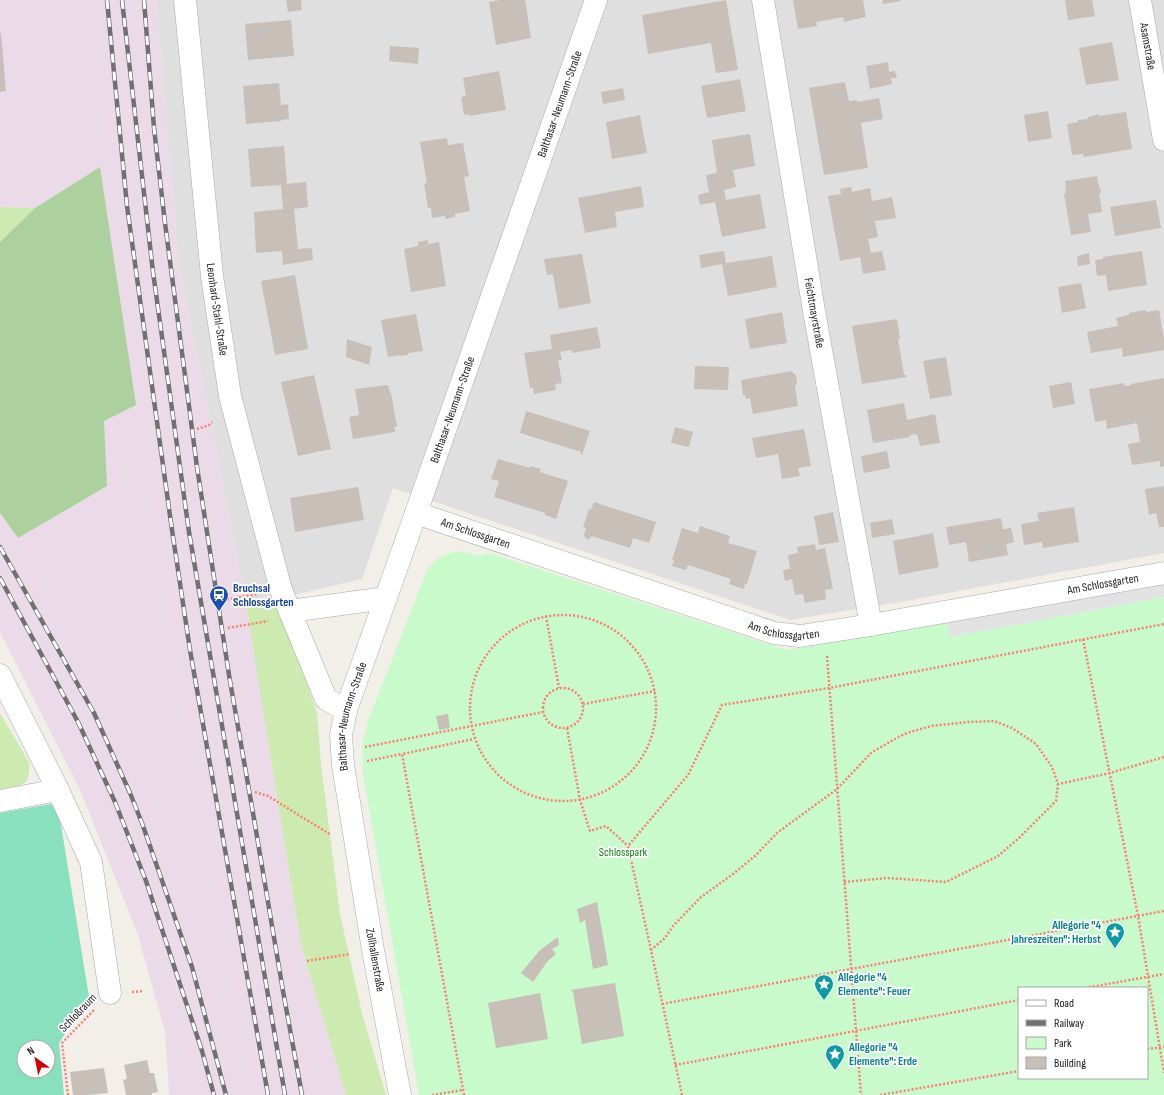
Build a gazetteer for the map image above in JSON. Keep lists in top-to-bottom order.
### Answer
{
  "streets": {
    "street": [
      "Asamstraße",
      "Balthasar-Neumann-Straße",
      "Leonhard-Stahl-Straße",
      "Feichtmayrstraße",
      "Am Schlossgarten",
      "Zollhallenstraße"
    ],
    "path": ["Schloßraum"]
  },
  "crossings": [
    ["Balthasar-Neumann-Straße", "Leonhard-Stahl-Straße"],
    ["Balthasar-Neumann-Straße", "Am Schlossgarten"],
    ["Balthasar-Neumann-Straße", "Zollhallenstraße"],
    ["Feichtmayrstraße", "Am Schlossgarten"]
  ],
  "parks": ["Schlosspark"],
  "places": {
    "station": ["Bruchsal Schlossgarten"],
    "place": ["Allegorie \"4 Jahreszeiten\": Herbst", "Allegorie \"4 Elemente\": Feuer", "Allegorie \"4 Elemente\": Erde"]
  },
  "legend": [
    "Road",
    "Railway",
    "Park",
    "Building"
  ],
  "north": "top left"
}
